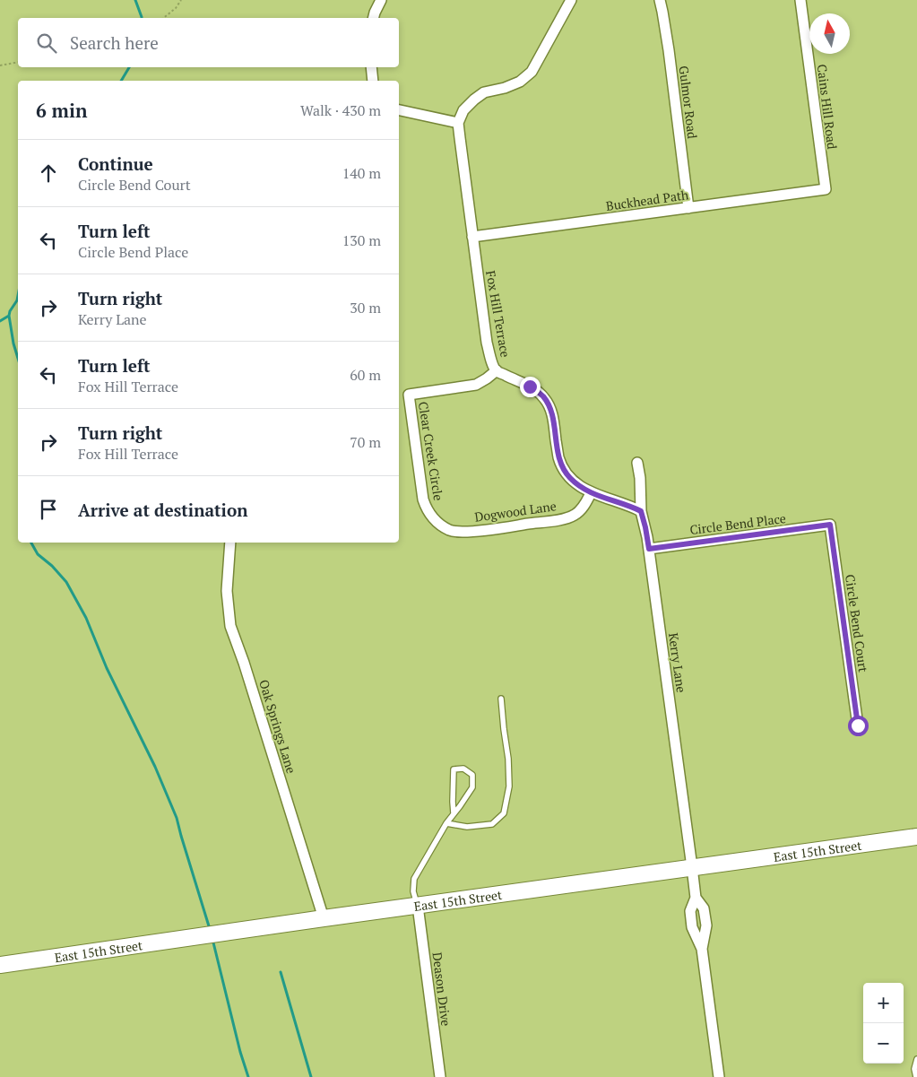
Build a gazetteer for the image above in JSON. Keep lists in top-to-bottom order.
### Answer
{
  "streets": {
    "main road": ["East 15th Street"],
    "street": [
      "Gulmor Road",
      "Cains Hill Road",
      "Buckhead Path",
      "Fox Hill Terrace",
      "Clear Creek Circle",
      "Dogwood Lane",
      "Circle Bend Place",
      "Circle Bend Court",
      "Kerry Lane",
      "Oak Springs Lane",
      "Deason Drive"
    ]
  },
  "crossings": [
    ["Gulmor Road", "Buckhead Path"],
    ["Cains Hill Road", "Buckhead Path"],
    ["Buckhead Path", "Fox Hill Terrace"],
    ["Fox Hill Terrace", "Clear Creek Circle"],
    ["Fox Hill Terrace", "Dogwood Lane"],
    ["Fox Hill Terrace", "Kerry Lane"],
    ["Clear Creek Circle", "Dogwood Lane"],
    ["Circle Bend Place", "Circle Bend Court"],
    ["Circle Bend Place", "Kerry Lane"],
    ["Kerry Lane", "East 15th Street"],
    ["Oak Springs Lane", "East 15th Street"],
    ["East 15th Street", "Deason Drive"]
  ],
  "north": "top",
  "page": {
    "search": "Search here",
    "heading": ["6 min", "Walk · 430 m"],
    "list": [
      ["Continue", "Circle Bend Court", "140 m"],
      ["Turn left", "Circle Bend Place", "130 m"],
      ["Turn right", "Kerry Lane", "30 m"],
      ["Turn left", "Fox Hill Terrace", "60 m"],
      ["Turn right", "Fox Hill Terrace", "70 m"],
      "Arrive at destination"
    ],
    "map_buttons": ["+", "−"]
  }
}
